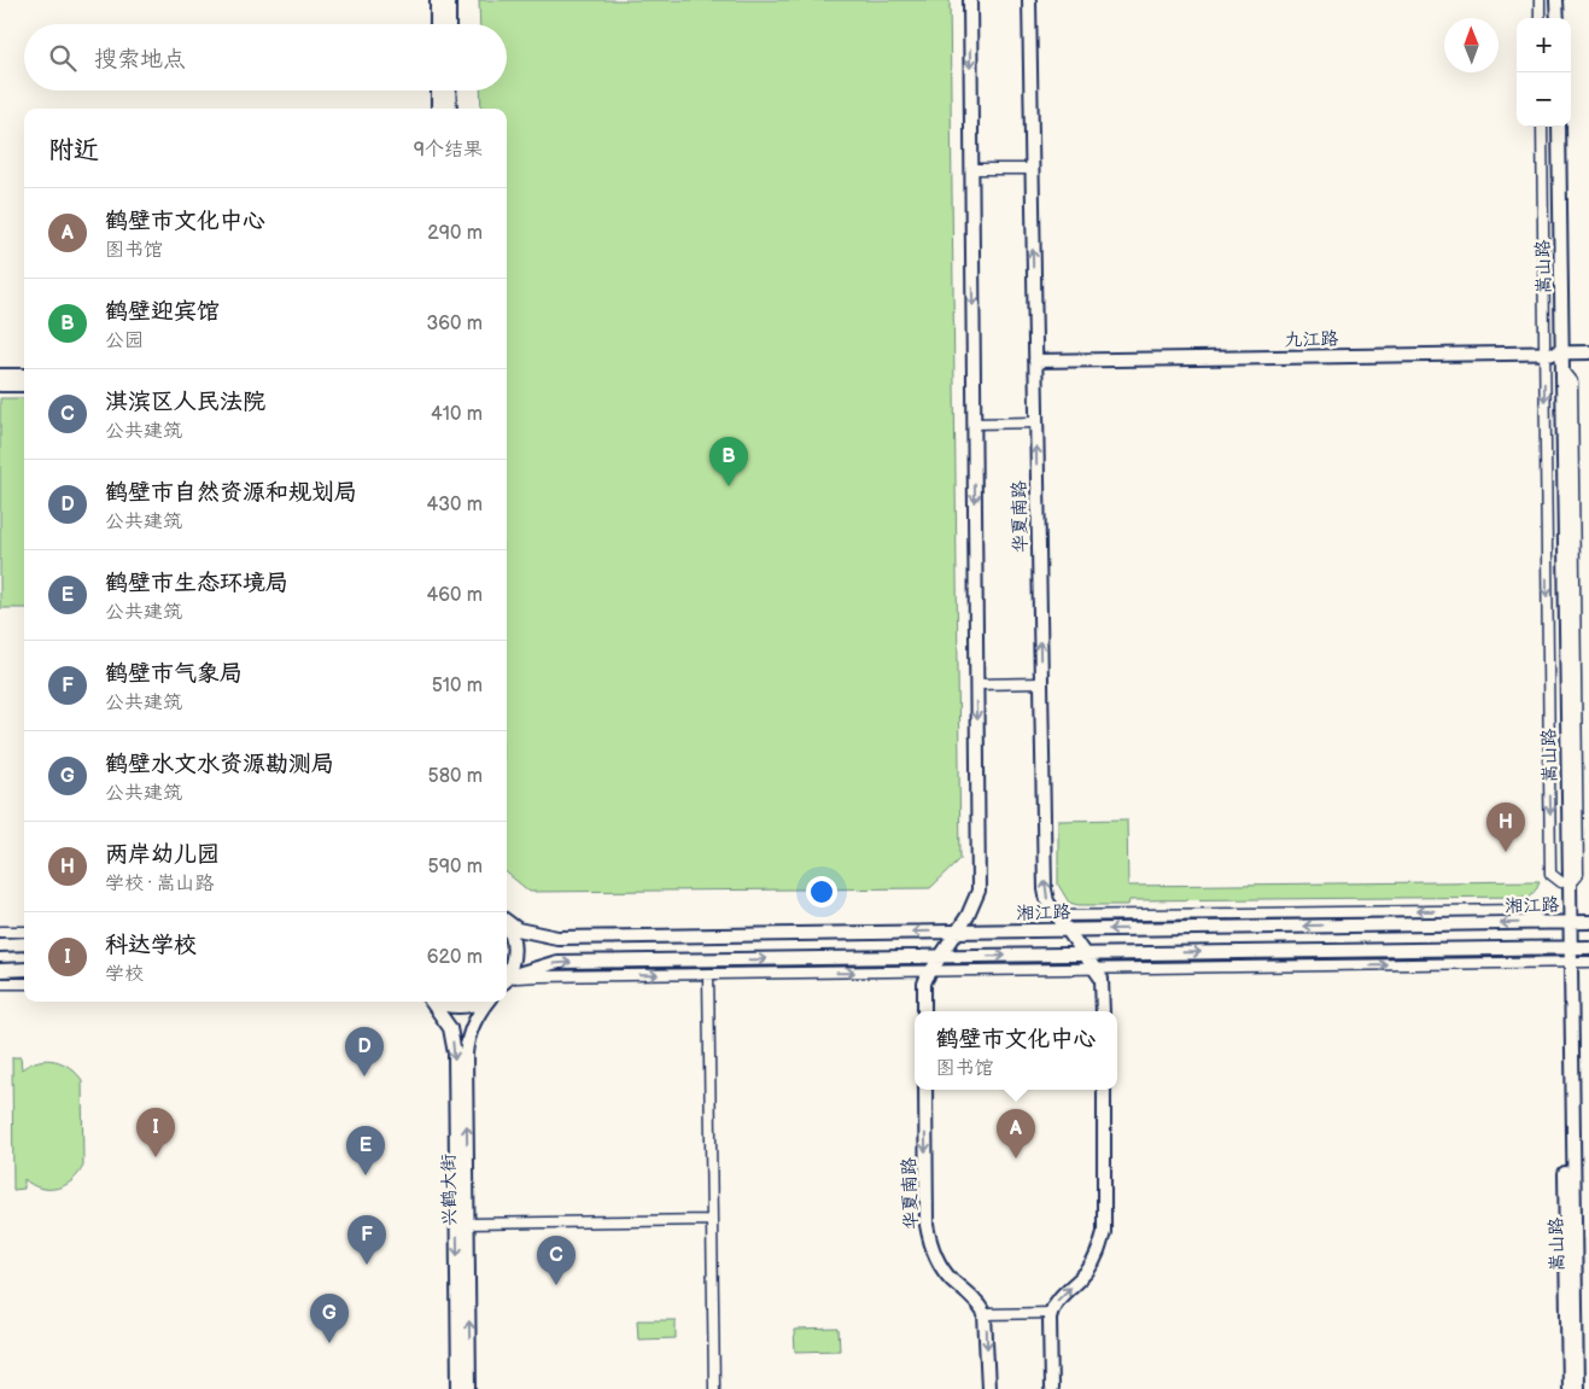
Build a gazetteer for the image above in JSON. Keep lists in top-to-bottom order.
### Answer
{
  "streets": {
    "main road": [
      "嵩山路",
      "九江路",
      "华夏南路",
      "湘江路",
      "兴鹤大街"
    ]
  },
  "crossings": [
    ["嵩山路", "九江路"],
    ["嵩山路", "湘江路"],
    ["九江路", "华夏南路"],
    ["华夏南路", "湘江路"]
  ],
  "north": "top",
  "page": {
    "map_buttons": ["+", "−"],
    "search": "搜索地点",
    "heading": ["附近", "9个结果"],
    "list": [
      {
        "mark": "A",
        "name": "鹤壁市文化中心",
        "note": "图书馆",
        "value": "290 m"
      },
      {
        "mark": "B",
        "name": "鹤壁迎宾馆",
        "note": "公园",
        "value": "360 m"
      },
      {
        "mark": "C",
        "name": "淇滨区人民法院",
        "note": "公共建筑",
        "value": "410 m"
      },
      {
        "mark": "D",
        "name": "鹤壁市自然资源和规划局",
        "note": "公共建筑",
        "value": "430 m"
      },
      {
        "mark": "E",
        "name": "鹤壁市生态环境局",
        "note": "公共建筑",
        "value": "460 m"
      },
      {
        "mark": "F",
        "name": "鹤壁市气象局",
        "note": "公共建筑",
        "value": "510 m"
      },
      {
        "mark": "G",
        "name": "鹤壁水文水资源勘测局",
        "note": "公共建筑",
        "value": "580 m"
      },
      {
        "mark": "H",
        "name": "两岸幼儿园",
        "note": "学校 · 嵩山路",
        "value": "590 m"
      },
      {
        "mark": "I",
        "name": "科达学校",
        "note": "学校",
        "value": "620 m"
      }
    ],
    "pins": [
      "B",
      "H",
      "D",
      "I",
      "A",
      "E",
      "F",
      "C",
      "G"
    ],
    "popup": ["鹤壁市文化中心", "图书馆"]
  }
}
